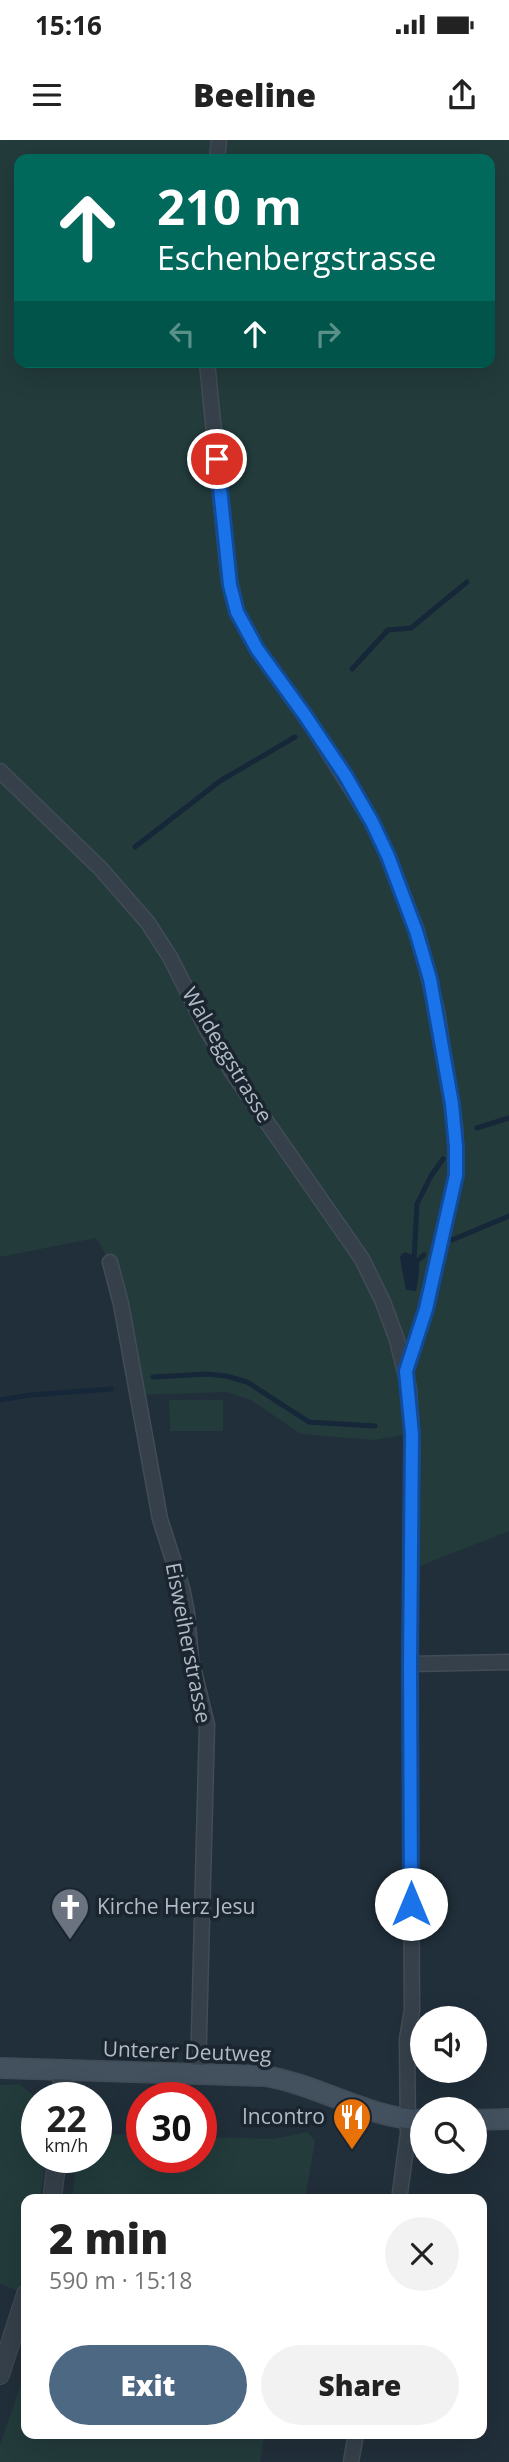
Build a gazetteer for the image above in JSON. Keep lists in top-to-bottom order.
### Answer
{
  "streets": {
    "main road": ["Unterer Deutweg"],
    "street": ["Waldeggstrasse", "Eisweiherstrasse"]
  },
  "crossings": [
    ["Eisweiherstrasse", "Unterer Deutweg"]
  ],
  "places": {
    "church": ["Kirche Herz Jesu"],
    "restaurant": ["Incontro"]
  },
  "page": {
    "status": "15:16",
    "header": "Beeline",
    "turn": ["210 m", "Eschenbergstrasse"],
    "speed": "22 km/h",
    "limit": "30",
    "heading": ["2 min", "590 m · 15:18"],
    "buttons": ["Exit", "Share"]
  }
}
